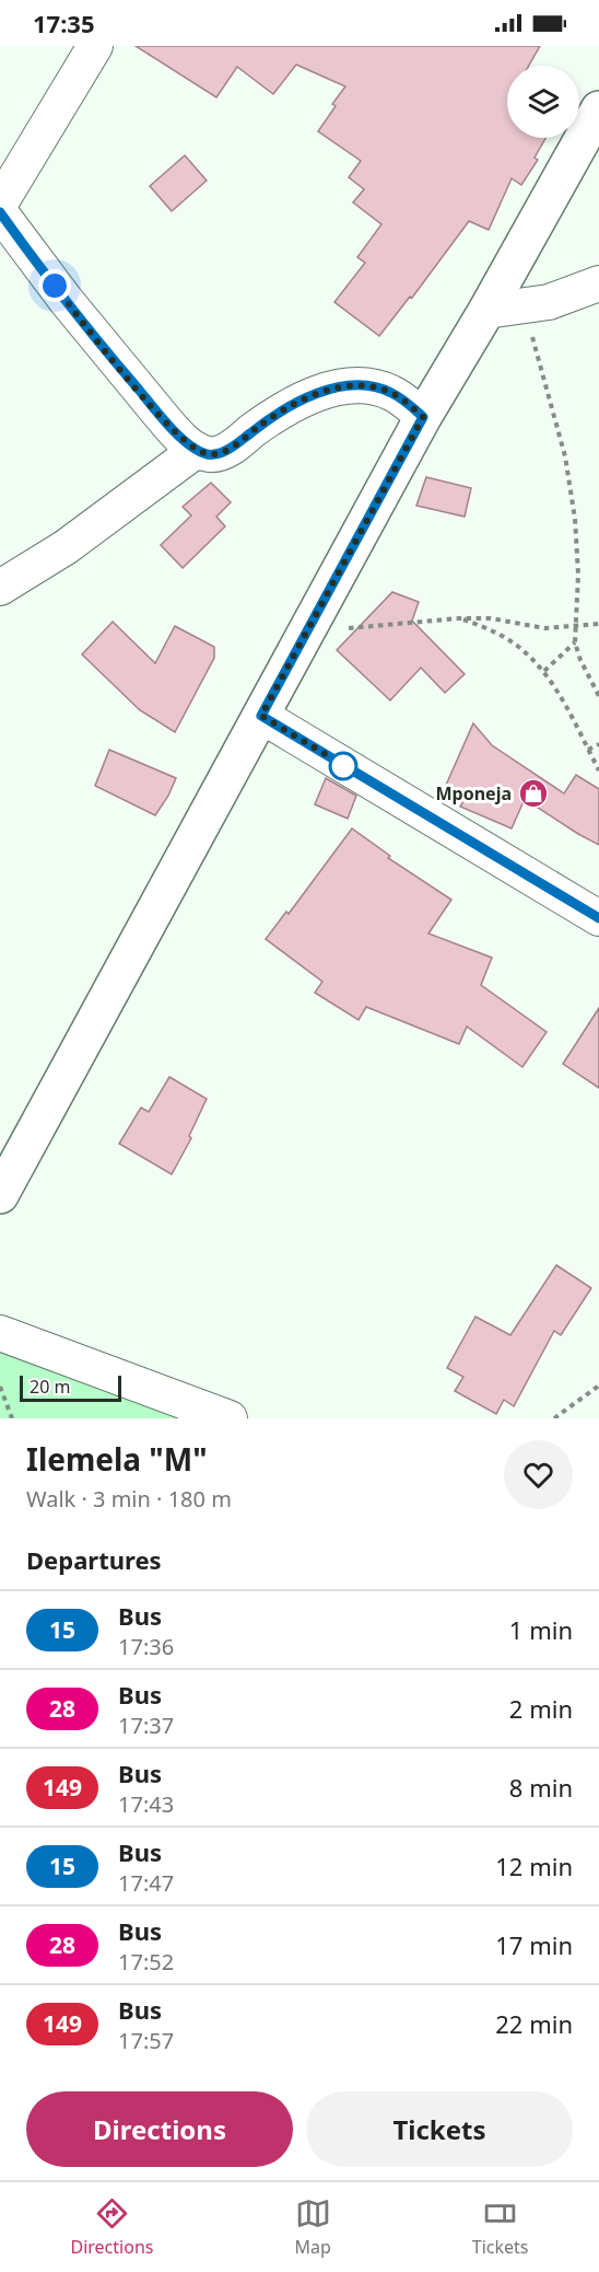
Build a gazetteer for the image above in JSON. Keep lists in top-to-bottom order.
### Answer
{
  "places": {
    "shop": ["Mponeja"]
  },
  "lines": ["bus line 15"],
  "scale_bar": "20 m",
  "page": {
    "status": "17:35",
    "scale": "20 m",
    "heading": [
      ["Ilemela \"M\"", "Walk · 3 min · 180 m"],
      "Departures"
    ],
    "list": [
      {
        "mark": "15",
        "name": "Bus",
        "note": "17:36",
        "value": "1 min"
      },
      {
        "mark": "28",
        "name": "Bus",
        "note": "17:37",
        "value": "2 min"
      },
      {
        "mark": "149",
        "name": "Bus",
        "note": "17:43",
        "value": "8 min"
      },
      {
        "mark": "15",
        "name": "Bus",
        "note": "17:47",
        "value": "12 min"
      },
      {
        "mark": "28",
        "name": "Bus",
        "note": "17:52",
        "value": "17 min"
      },
      {
        "mark": "149",
        "name": "Bus",
        "note": "17:57",
        "value": "22 min"
      }
    ],
    "buttons": ["Directions", "Tickets"],
    "tabs": ["Directions", "Map", "Tickets"]
  }
}
